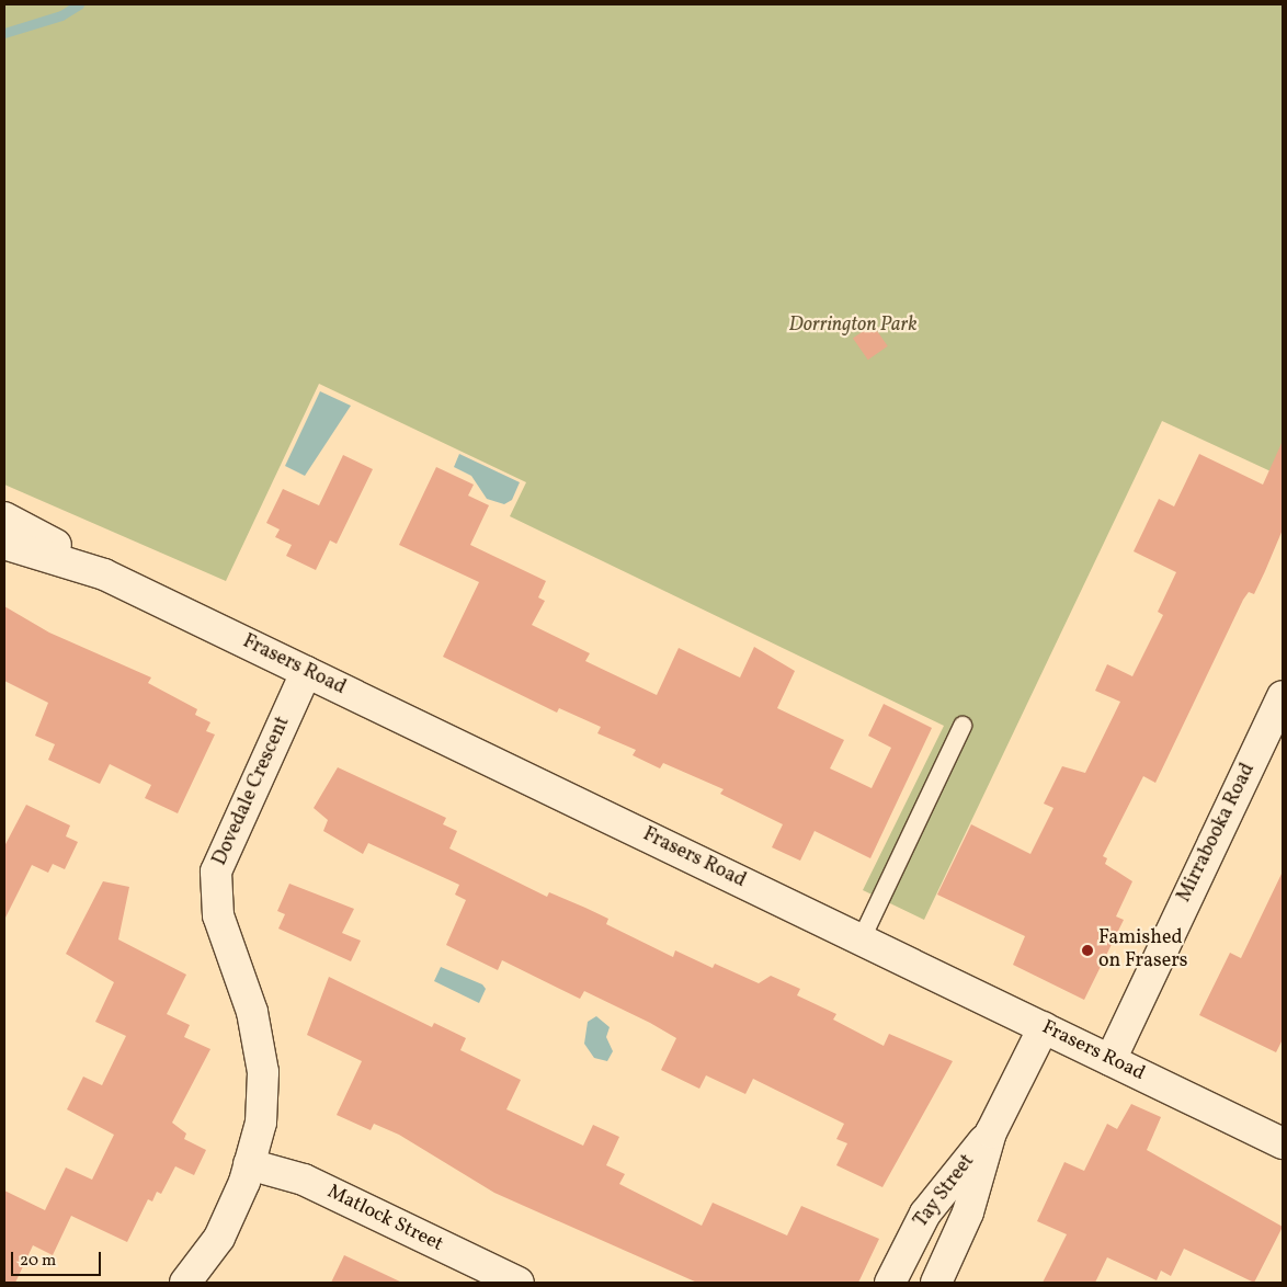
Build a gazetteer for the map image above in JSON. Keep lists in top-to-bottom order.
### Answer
{
  "streets": {
    "street": [
      "Frasers Road",
      "Dovedale Crescent",
      "Mirrabooka Road",
      "Tay Street",
      "Matlock Street"
    ]
  },
  "crossings": [
    ["Frasers Road", "Dovedale Crescent"],
    ["Frasers Road", "Mirrabooka Road"],
    ["Frasers Road", "Tay Street"],
    ["Dovedale Crescent", "Matlock Street"]
  ],
  "parks": ["Dorrington Park"],
  "places": ["Famished on Frasers"],
  "scale_bar": "20 m"
}
